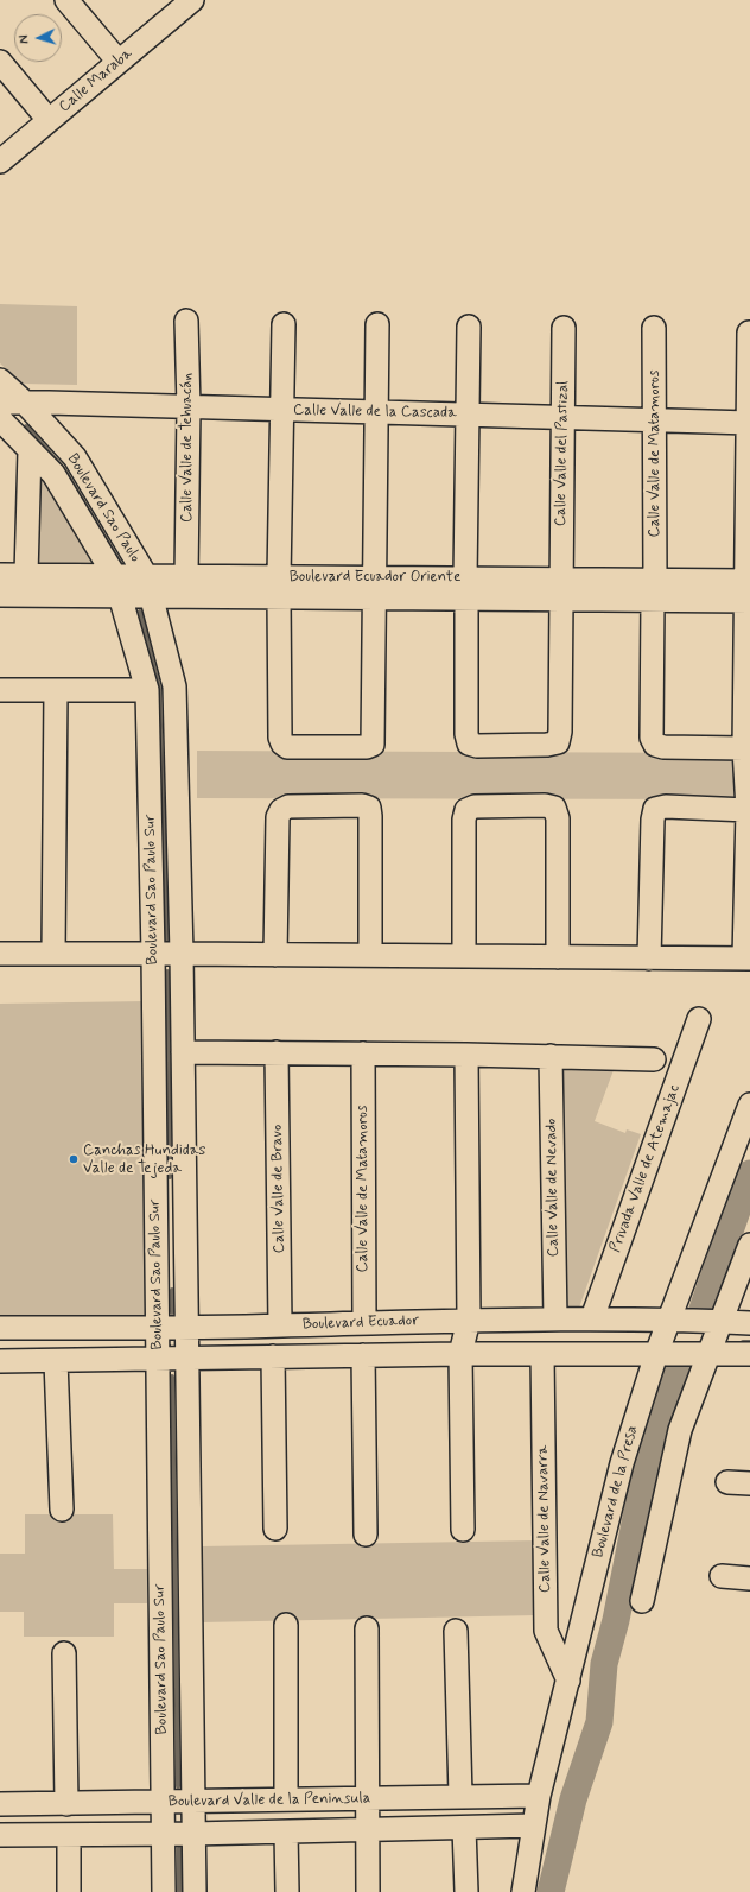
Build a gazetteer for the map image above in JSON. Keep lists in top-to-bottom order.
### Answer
{
  "streets": {
    "street": [
      "Calle Maraba",
      "Calle Valle de la Cascada",
      "Calle Valle de Tehuacán",
      "Calle Valle del Pastizal",
      "Calle Valle de Matamoros",
      "Boulevard Sao Paulo",
      "Boulevard Ecuador Oriente",
      "Boulevard Sao Paulo Sur",
      "Privada Valle de Atemajac",
      "Calle Valle de Nevado",
      "Calle Valle de Bravo",
      "Boulevard Ecuador",
      "Boulevard de la Presa",
      "Calle Valle de Navarra",
      "Boulevard Valle de la Peninsula"
    ]
  },
  "crossings": [
    ["Calle Valle de la Cascada", "Calle Valle de Tehuacán"],
    ["Calle Valle de la Cascada", "Calle Valle del Pastizal"],
    ["Calle Valle de la Cascada", "Calle Valle de Matamoros"],
    ["Calle Valle de la Cascada", "Boulevard Sao Paulo"],
    ["Calle Valle de Tehuacán", "Boulevard Ecuador Oriente"],
    ["Calle Valle del Pastizal", "Boulevard Ecuador Oriente"],
    ["Calle Valle de Matamoros", "Boulevard Ecuador Oriente"],
    ["Calle Valle de Matamoros", "Boulevard Ecuador"],
    ["Boulevard Sao Paulo", "Boulevard Ecuador Oriente"],
    ["Boulevard Sao Paulo", "Boulevard Sao Paulo Sur"],
    ["Boulevard Ecuador Oriente", "Boulevard Sao Paulo Sur"],
    ["Boulevard Sao Paulo Sur", "Boulevard Ecuador"],
    ["Boulevard Sao Paulo Sur", "Boulevard Valle de la Peninsula"],
    ["Privada Valle de Atemajac", "Boulevard Ecuador"],
    ["Calle Valle de Nevado", "Boulevard Ecuador"],
    ["Calle Valle de Bravo", "Boulevard Ecuador"],
    ["Boulevard Ecuador", "Boulevard de la Presa"],
    ["Boulevard Ecuador", "Calle Valle de Navarra"],
    ["Boulevard de la Presa", "Calle Valle de Navarra"],
    ["Boulevard de la Presa", "Boulevard Valle de la Peninsula"]
  ],
  "places": ["Canchas Hundidas Valle de Tejeda"],
  "north": "left"
}
